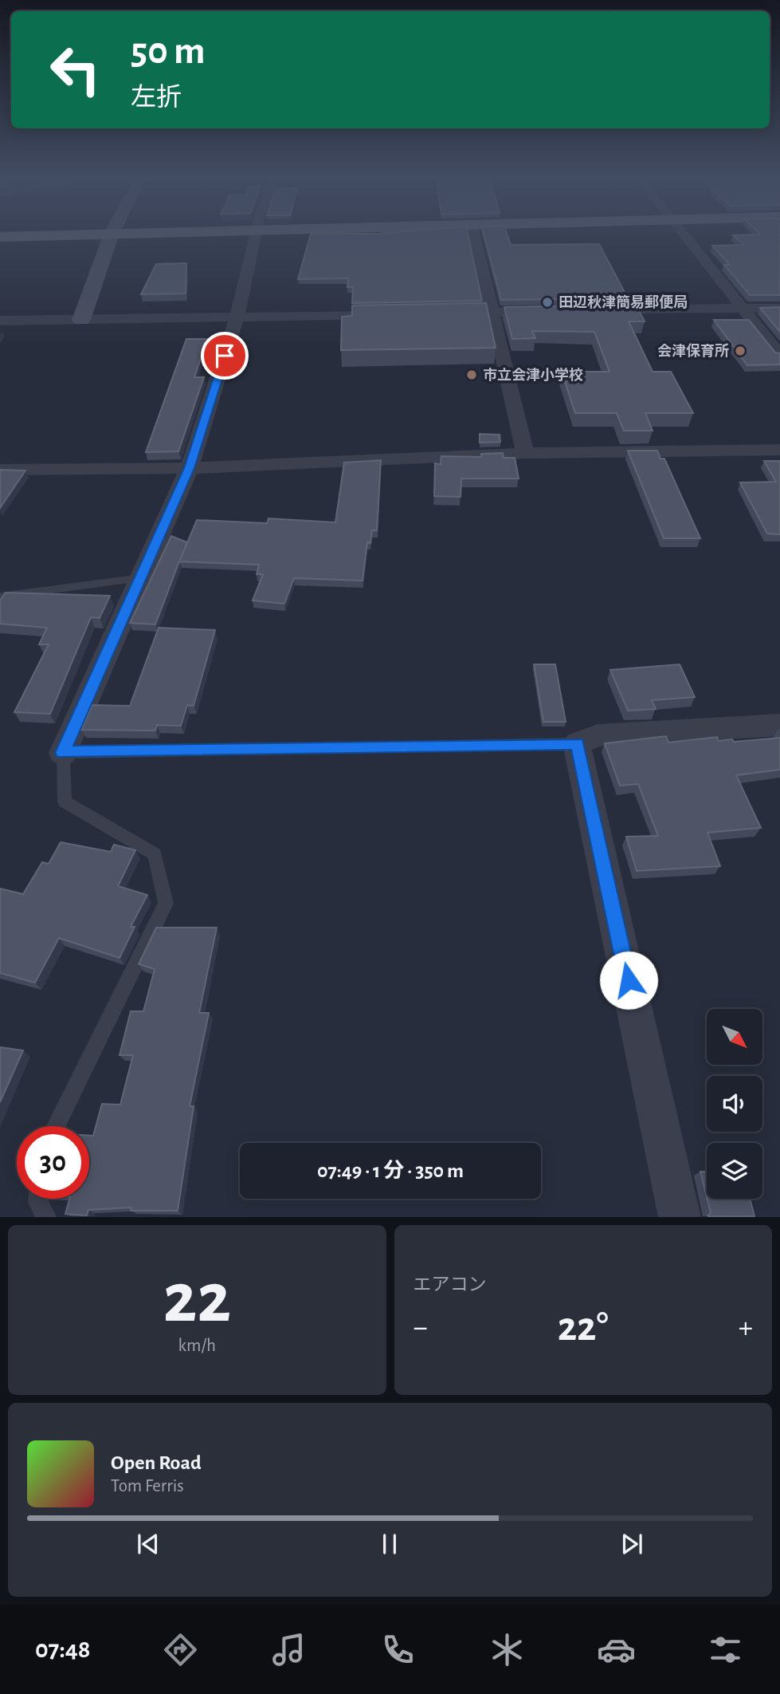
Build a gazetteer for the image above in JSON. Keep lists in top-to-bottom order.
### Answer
{
  "places": ["田辺秋津簡易郵便局", "会津保育所", "市立会津小学校"],
  "north": "bottom right",
  "page": {
    "turn": ["50 m", "左折"],
    "limit": "30",
    "trip": "07:49 · 1 分 · 350 m",
    "tile": [
      ["22", "km/h"],
      "エアコン"
    ],
    "heat": ["−", "22°", "+"],
    "song": ["Open Road", "Tom Ferris"],
    "tabs": "07:48"
  }
}
